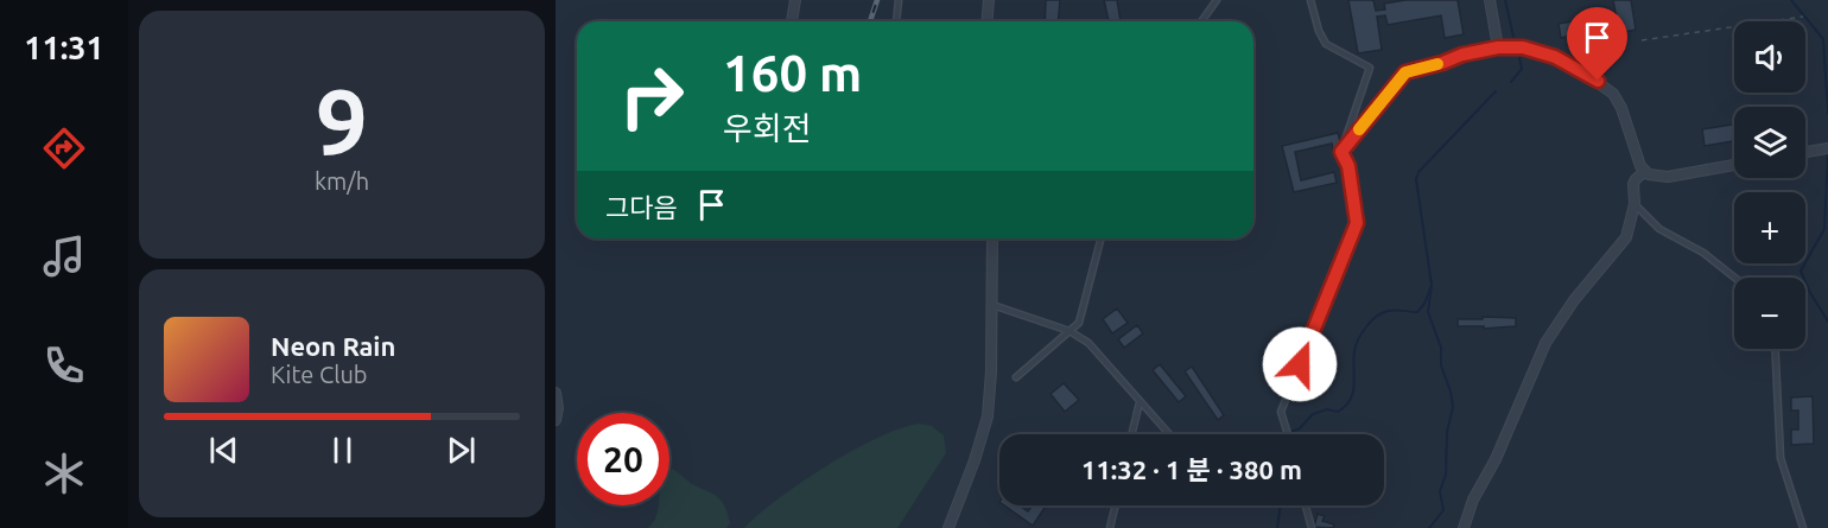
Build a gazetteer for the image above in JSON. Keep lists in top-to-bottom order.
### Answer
{
  "page": {
    "tabs": "11:31",
    "tile": ["9", "km/h"],
    "map_buttons": ["+", "−"],
    "turn": ["160 m", "우회전"],
    "then": "그다음",
    "song": ["Neon Rain", "Kite Club"],
    "limit": "20",
    "trip": "11:32 · 1 분 · 380 m"
  }
}
